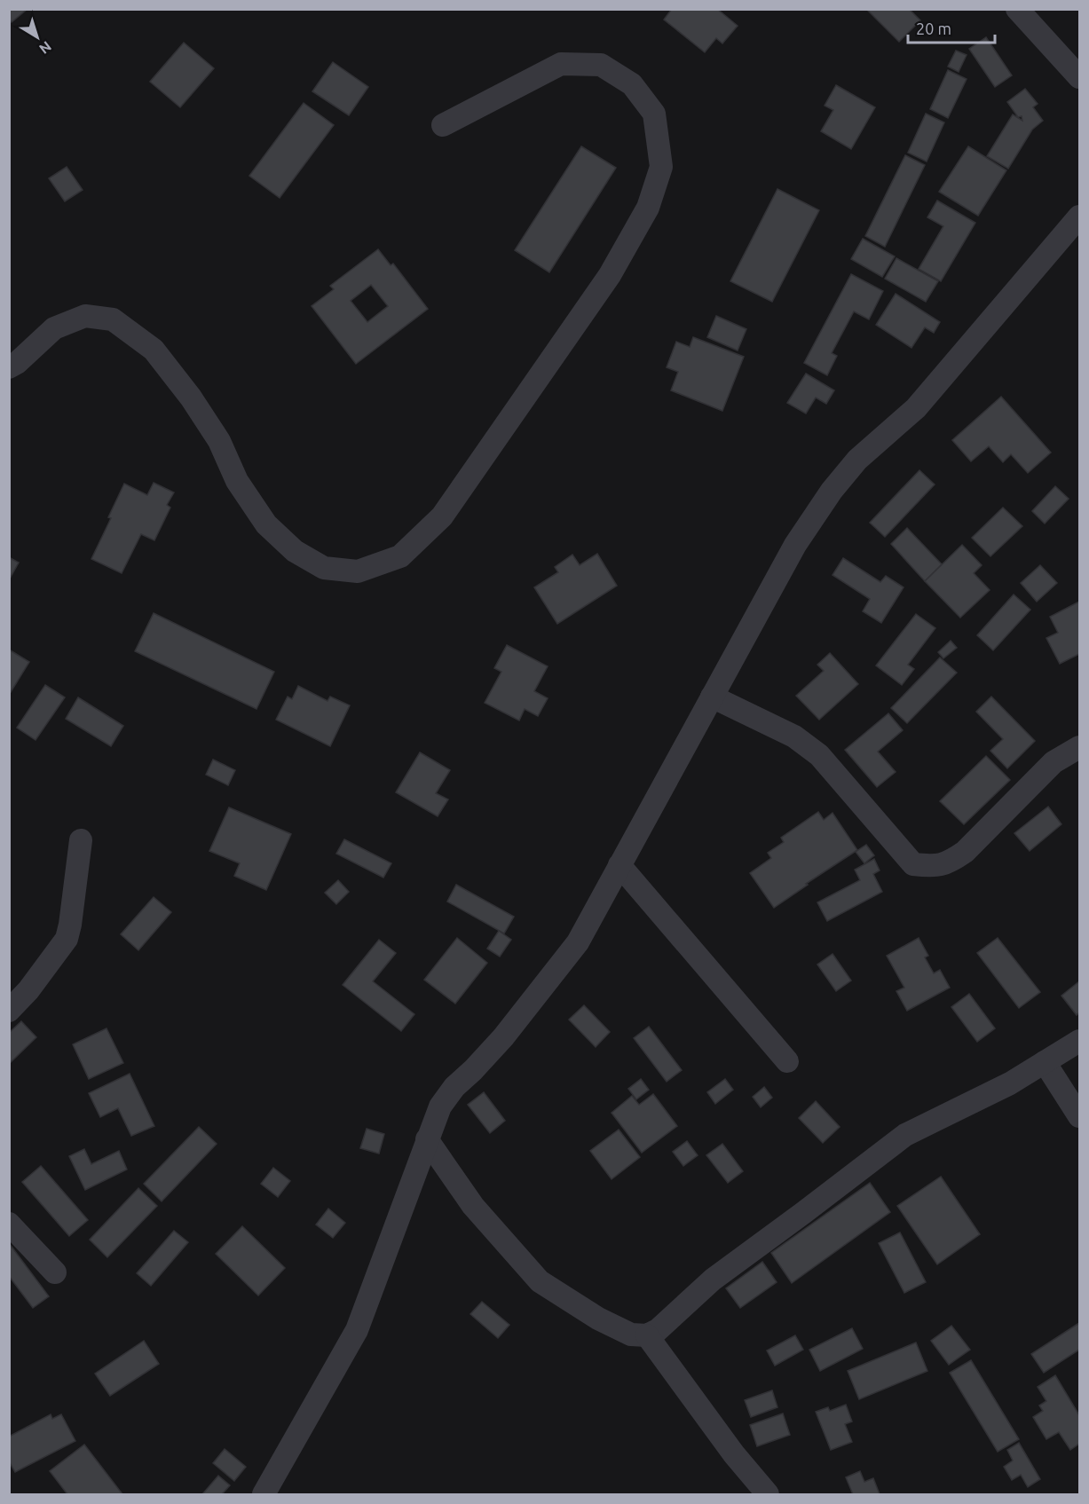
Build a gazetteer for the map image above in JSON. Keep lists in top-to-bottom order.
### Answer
{
  "scale_bar": "20 m",
  "north": "bottom right"
}
